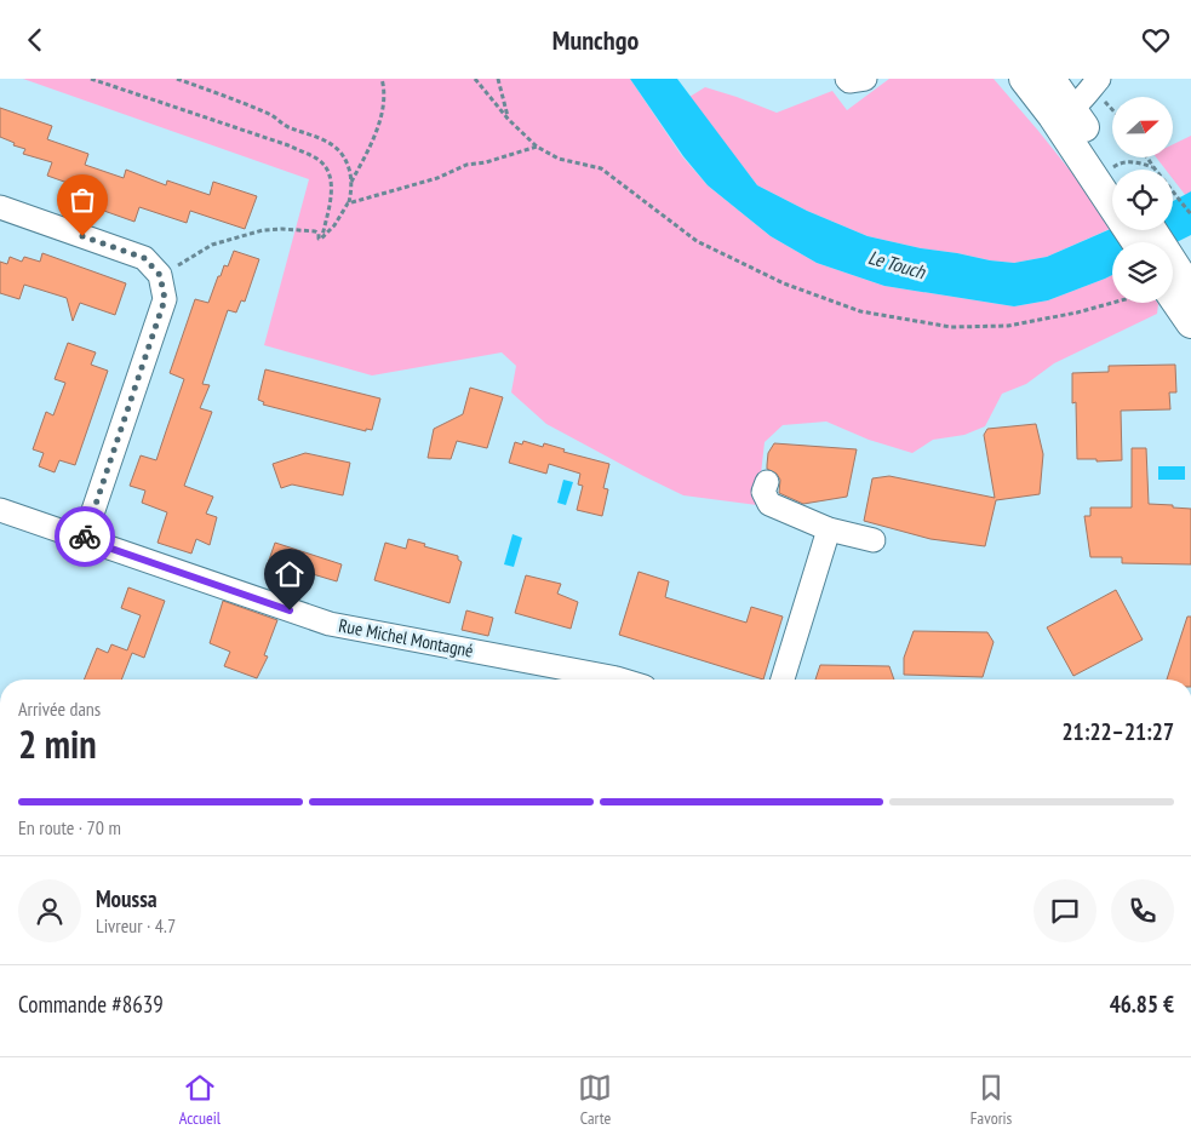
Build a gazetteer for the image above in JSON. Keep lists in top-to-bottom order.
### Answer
{
  "streets": {
    "street": ["Rue Michel Montagné"]
  },
  "water": ["Le Touch"],
  "north": "right",
  "page": {
    "header": "Munchgo",
    "heading": ["2 min", "Arrivée dans", "21:22–21:27"],
    "panel": [
      "Moussa",
      "Livreur · 4.7",
      "Commande #8639",
      "46.85 €"
    ],
    "bar": "En route · 70 m",
    "tabs": ["Accueil", "Carte", "Favoris"]
  }
}
